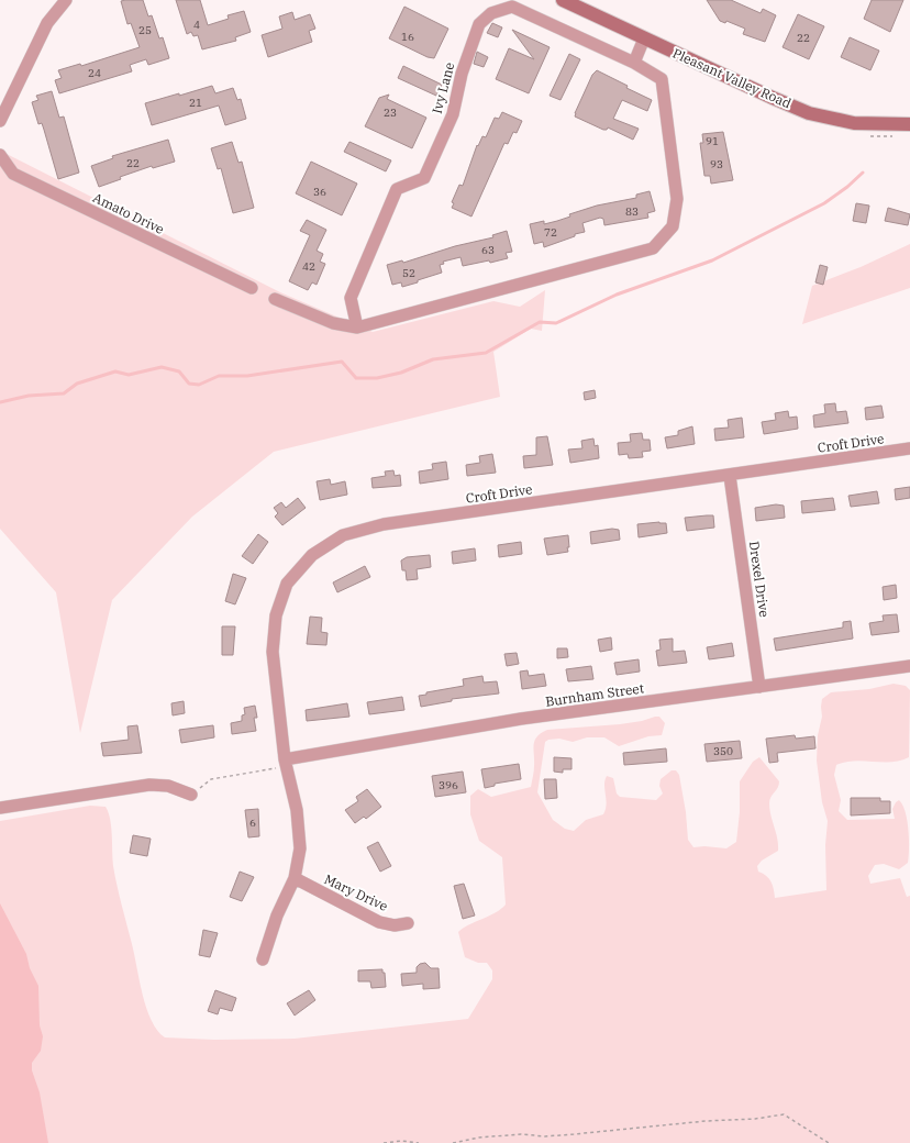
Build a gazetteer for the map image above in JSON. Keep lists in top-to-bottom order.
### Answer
{
  "streets": {
    "main road": ["Pleasant Valley Road"],
    "street": [
      "Ivy Lane",
      "Amato Drive",
      "Croft Drive",
      "Drexel Drive",
      "Burnham Street",
      "Mary Drive"
    ]
  },
  "crossings": [
    ["Croft Drive", "Drexel Drive"],
    ["Croft Drive", "Burnham Street"],
    ["Croft Drive", "Mary Drive"],
    ["Drexel Drive", "Burnham Street"]
  ],
  "house_numbers": [
    "4",
    "25",
    "16",
    "22",
    "24",
    "21",
    "23",
    "91",
    "22",
    "93",
    "36",
    "83",
    "72",
    "63",
    "42",
    "52",
    "350",
    "396",
    "6"
  ]
}
